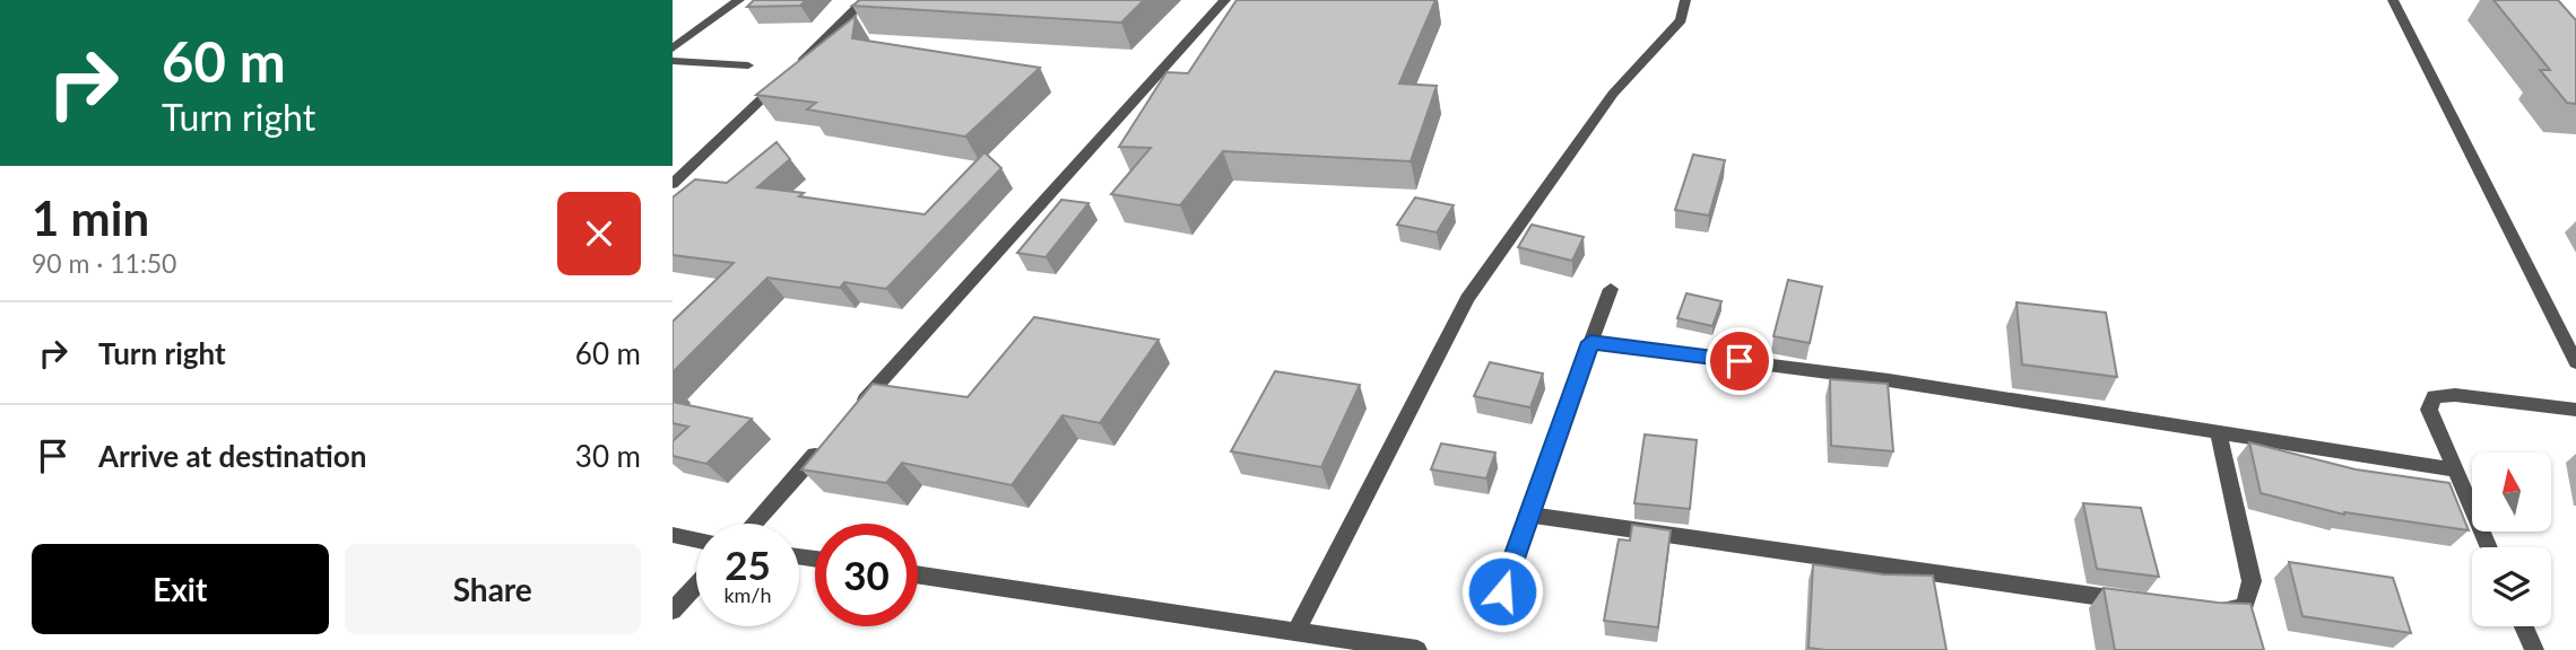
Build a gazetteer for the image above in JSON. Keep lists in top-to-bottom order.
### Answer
{
  "north": "top",
  "page": {
    "turn": ["60 m", "Turn right"],
    "heading": ["1 min", "90 m · 11:50"],
    "list": [
      {
        "name": "Turn right",
        "value": "60 m"
      },
      {
        "name": "Arrive at destination",
        "value": "30 m"
      }
    ],
    "speed": "25 km/h",
    "limit": "30",
    "buttons": ["Exit", "Share"]
  }
}
